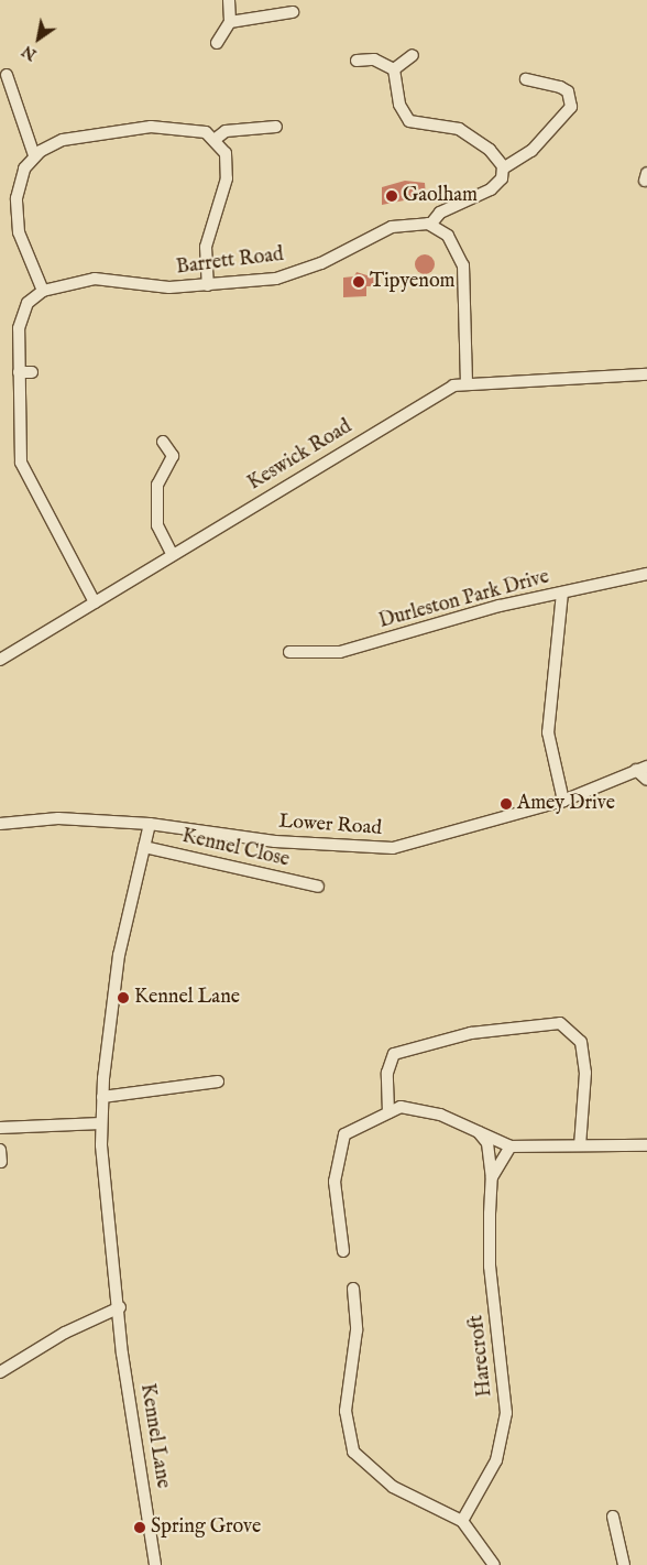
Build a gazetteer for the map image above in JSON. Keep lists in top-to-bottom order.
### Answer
{
  "streets": {
    "street": [
      "Barrett Road",
      "Keswick Road",
      "Durleston Park Drive",
      "Lower Road",
      "Kennel Close",
      "Harecroft",
      "Kennel Lane"
    ]
  },
  "crossings": [
    ["Lower Road", "Kennel Lane"],
    ["Kennel Close", "Kennel Lane"]
  ],
  "places": [
    "Gaolham",
    "Tipyenom",
    "Amey Drive",
    "Kennel Lane",
    "Spring Grove"
  ],
  "north": "bottom left"
}
